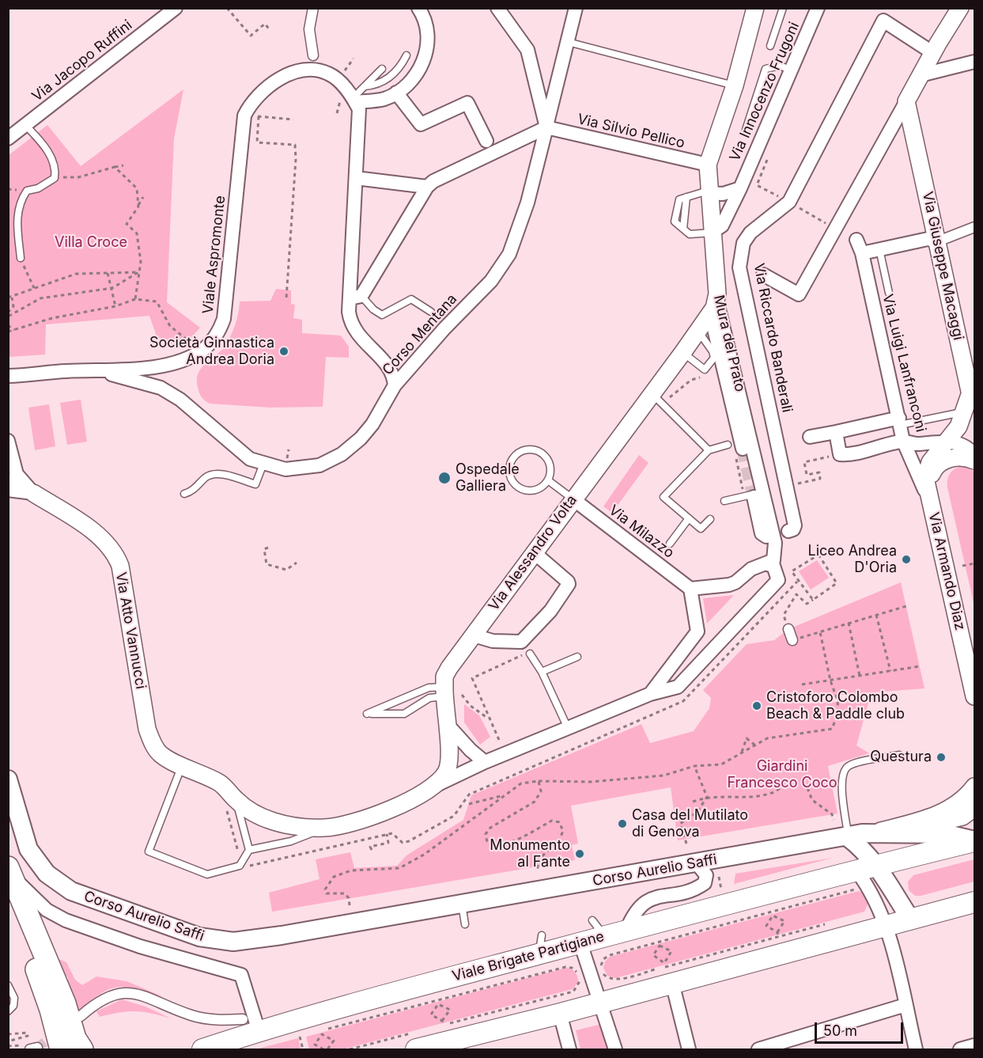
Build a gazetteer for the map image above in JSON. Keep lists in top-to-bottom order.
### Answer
{
  "streets": {
    "main road": ["Corso Aurelio Saffi", "Viale Brigate Partigiane"],
    "street": [
      "Via Jacopo Ruffini",
      "Via Innocenzo Frugoni",
      "Via Silvio Pellico",
      "Viale Aspromonte",
      "Via Giuseppe Macaggi",
      "Corso Mentana",
      "Via Riccardo Banderali",
      "Mura del Prato",
      "Via Luigi Lanfranconi",
      "Via Milazzo",
      "Via Alessandro Volta",
      "Via Armando Diaz",
      "Via Atto Vannucci"
    ]
  },
  "crossings": [
    ["Via Innocenzo Frugoni", "Mura del Prato"],
    ["Via Silvio Pellico", "Corso Mentana"],
    ["Via Silvio Pellico", "Mura del Prato"],
    ["Viale Aspromonte", "Corso Mentana"],
    ["Via Giuseppe Macaggi", "Via Armando Diaz"],
    ["Mura del Prato", "Via Alessandro Volta"],
    ["Via Luigi Lanfranconi", "Via Armando Diaz"],
    ["Via Milazzo", "Via Alessandro Volta"],
    ["Via Alessandro Volta", "Via Atto Vannucci"],
    ["Corso Aurelio Saffi", "Viale Brigate Partigiane"]
  ],
  "parks": ["Villa Croce", "Giardini Francesco Coco"],
  "places": [
    "Società Ginnastica Andrea Doria",
    "Ospedale Galliera",
    "Liceo Andrea D'Oria",
    "Cristoforo Colombo Beach & Paddle club",
    "Questura",
    "Casa del Mutilato di Genova",
    "Monumento al Fante"
  ],
  "scale_bar": "50 m"
}
